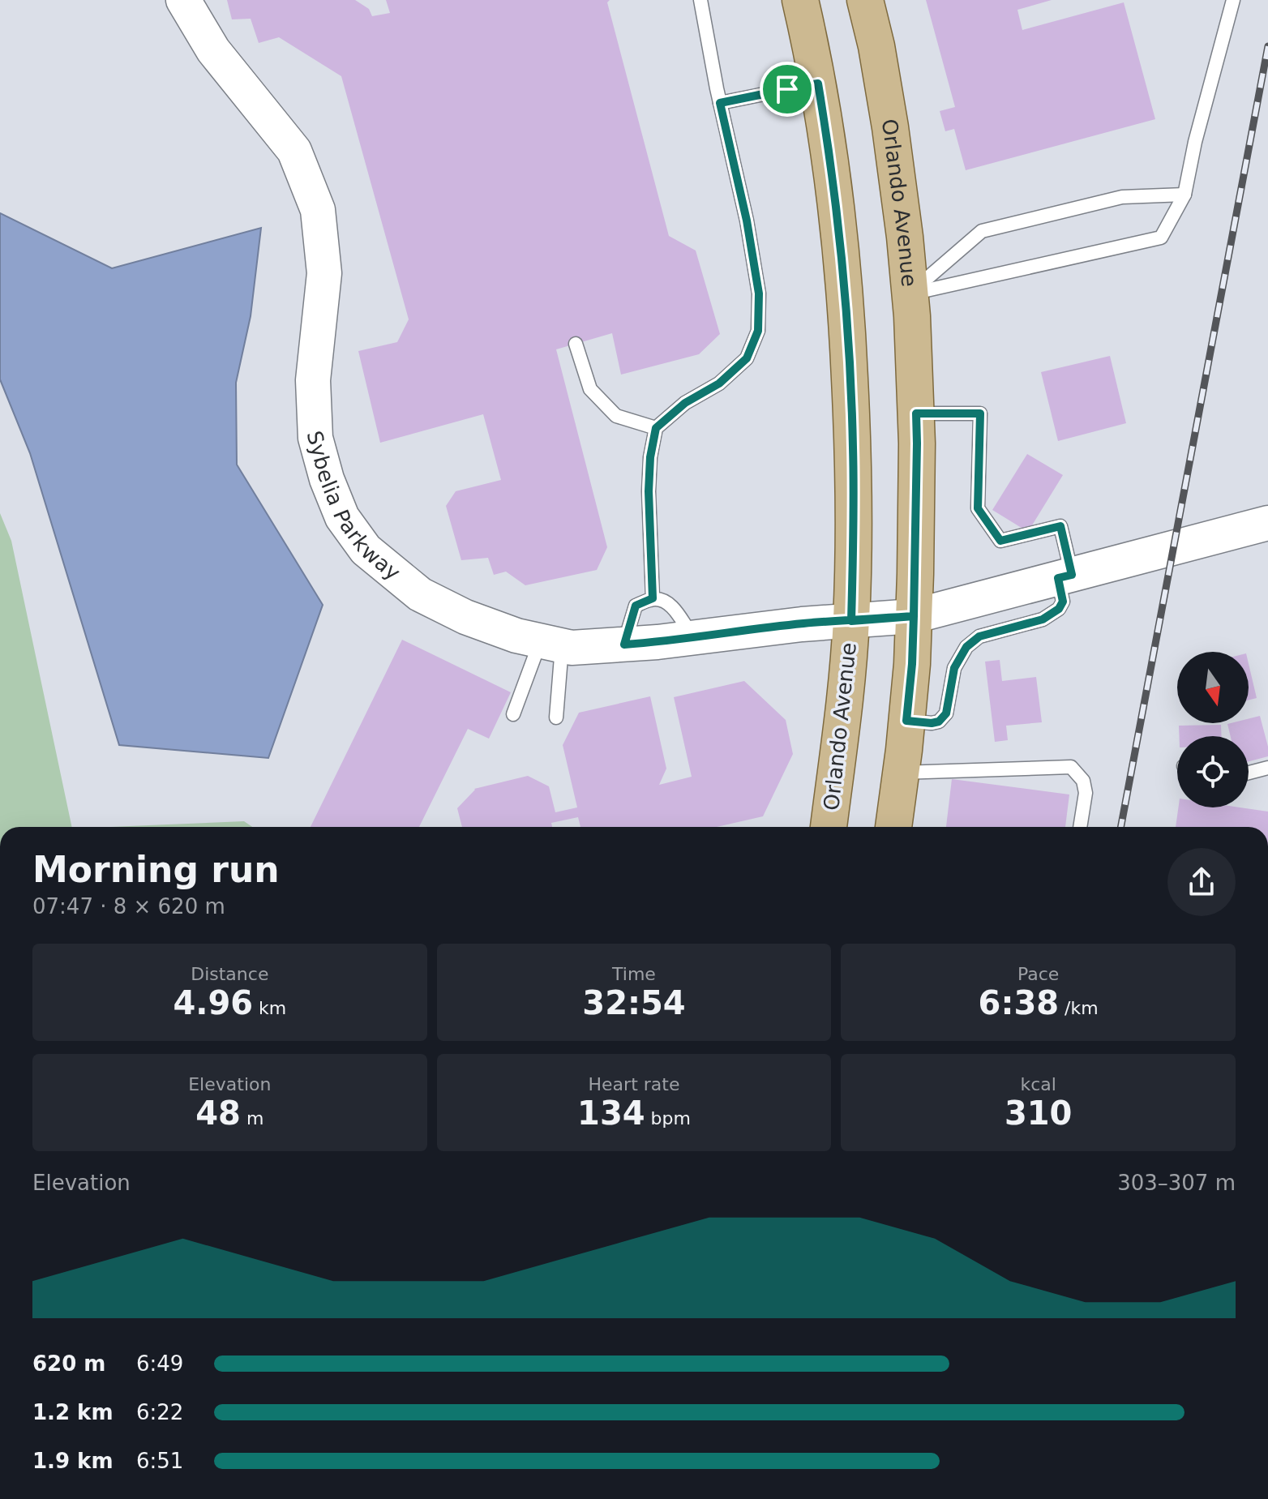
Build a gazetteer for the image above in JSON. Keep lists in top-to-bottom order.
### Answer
{
  "streets": {
    "main road": ["Orlando Avenue"],
    "street": ["Sybelia Parkway"]
  },
  "crossings": [
    ["Orlando Avenue", "Sybelia Parkway"]
  ],
  "north": "bottom",
  "page": {
    "heading": ["Morning run", "07:47 · 8 × 620 m"],
    "stats": [
      ["Distance", "4.96 km"],
      ["Time", "32:54"],
      ["Pace", "6:38 /km"],
      ["Elevation", "48 m"],
      ["Heart rate", "134 bpm"],
      ["kcal", "310"]
    ],
    "chart": ["Elevation", "303–307 m"],
    "list": [
      {
        "name": "620 m",
        "note": "6:49"
      },
      {
        "name": "1.2 km",
        "note": "6:22"
      },
      {
        "name": "1.9 km",
        "note": "6:51"
      }
    ]
  }
}
